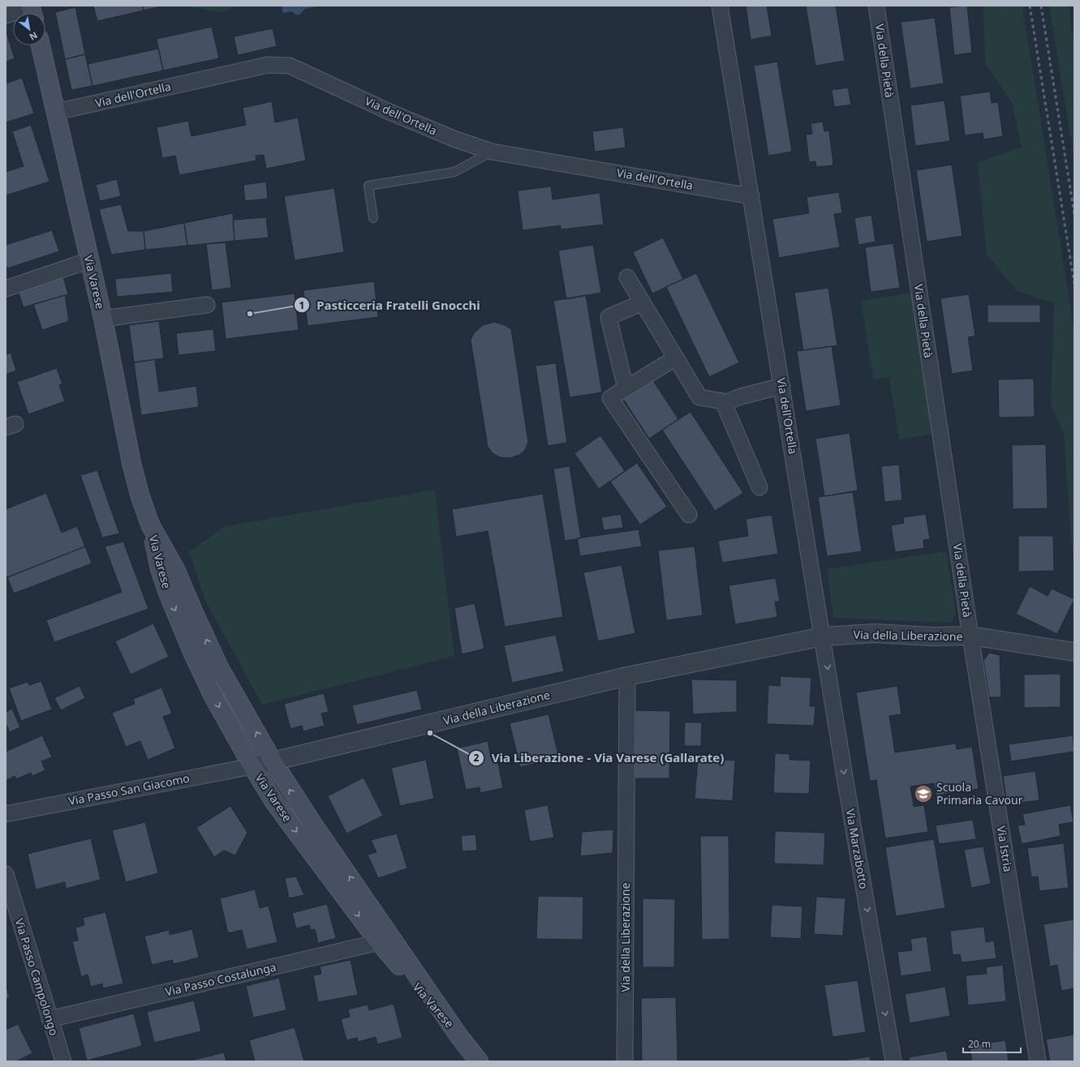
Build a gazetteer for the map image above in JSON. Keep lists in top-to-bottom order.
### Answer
{
  "streets": {
    "main road": ["Via Varese"],
    "street": [
      "Via della Pietà",
      "Via dell'Ortella",
      "Via della Liberazione",
      "Via Passo San Giacomo",
      "Via Marzabotto",
      "Via Istria",
      "Via Passo Campolongo",
      "Via Passo Costalunga"
    ]
  },
  "crossings": [
    ["Via della Pietà", "Via della Liberazione"],
    ["Via della Pietà", "Via Istria"],
    ["Via dell'Ortella", "Via Varese"],
    ["Via dell'Ortella", "Via della Liberazione"],
    ["Via dell'Ortella", "Via Marzabotto"],
    ["Via Varese", "Via della Liberazione"],
    ["Via Varese", "Via Passo San Giacomo"],
    ["Via Varese", "Via Passo Costalunga"],
    ["Via della Liberazione", "Via Passo San Giacomo"],
    ["Via della Liberazione", "Via Marzabotto"],
    ["Via della Liberazione", "Via Istria"],
    ["Via Passo Campolongo", "Via Passo Costalunga"]
  ],
  "one_way": ["Via Marzabotto"],
  "places": {
    "other": ["Pasticceria Fratelli Gnocchi", "Via Liberazione - Via Varese (Gallarate)"],
    "school or university": ["Scuola Primaria Cavour"]
  },
  "scale_bar": "20 m",
  "north": "bottom right"
}
